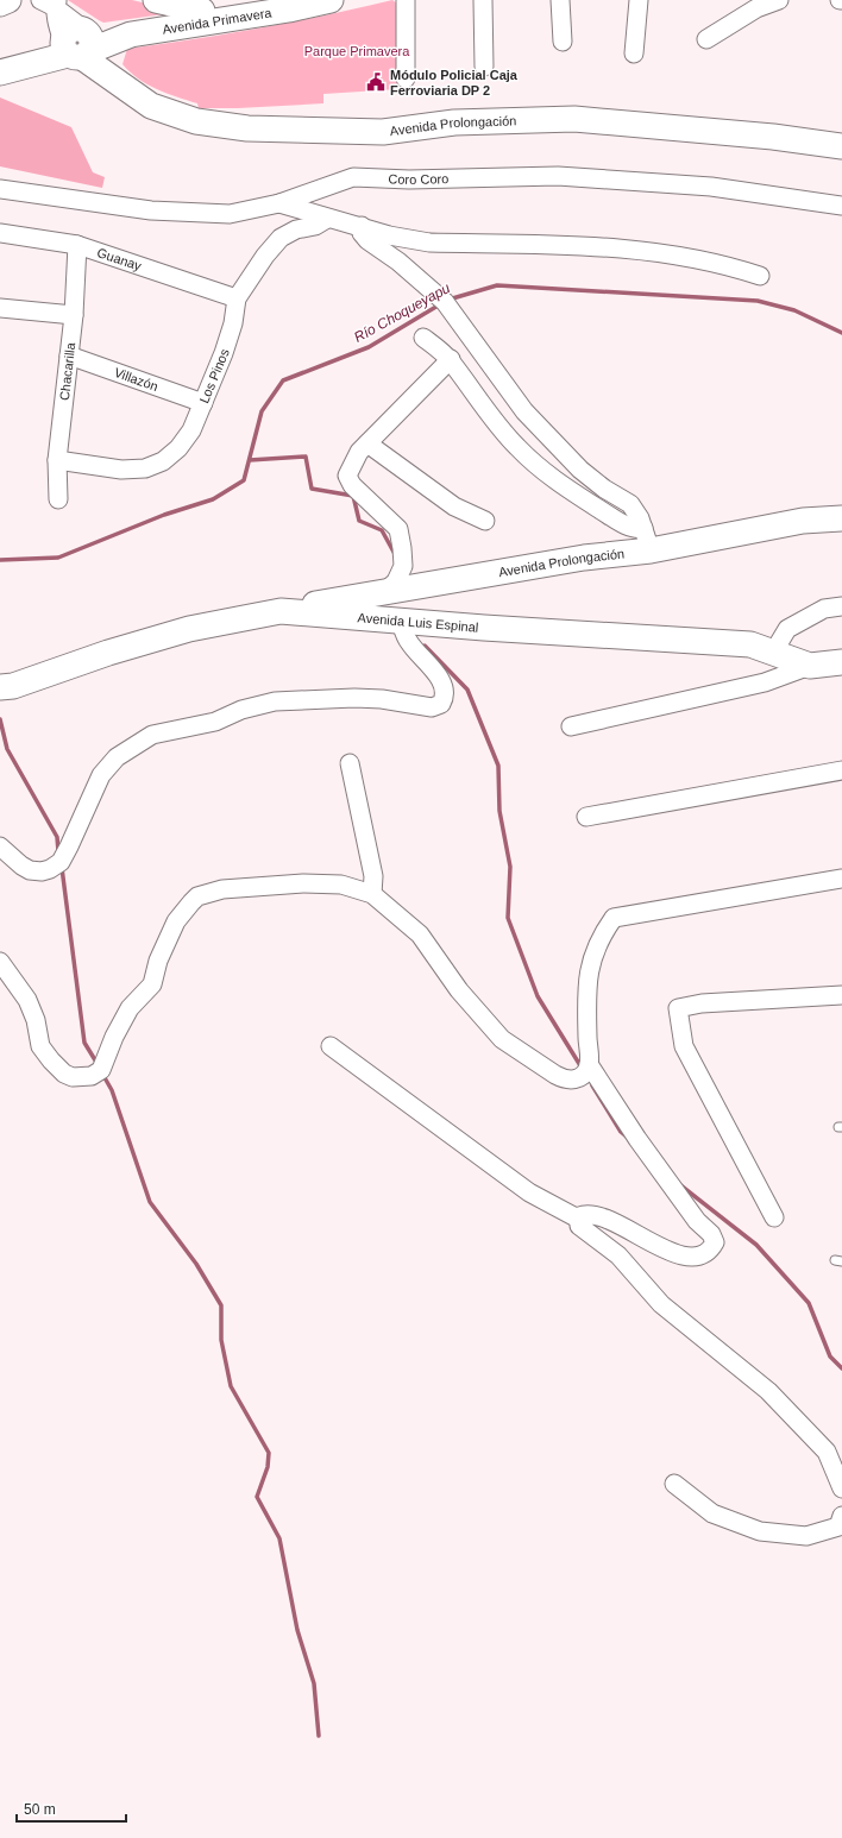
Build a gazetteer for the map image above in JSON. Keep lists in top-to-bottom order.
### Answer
{
  "streets": {
    "street": [
      "Avenida Primavera",
      "Avenida Prolongación",
      "Coro Coro",
      "Guanay",
      "Chacarilla",
      "Los Pinos",
      "Villazón",
      "Avenida Luis Espinal"
    ]
  },
  "crossings": [
    ["Avenida Primavera", "Avenida Prolongación"],
    ["Avenida Prolongación", "Avenida Luis Espinal"],
    ["Guanay", "Chacarilla"],
    ["Guanay", "Los Pinos"],
    ["Chacarilla", "Los Pinos"],
    ["Chacarilla", "Villazón"],
    ["Los Pinos", "Villazón"]
  ],
  "water": ["Río Choqueyapu"],
  "parks": ["Parque Primavera"],
  "places": {
    "public building": ["Módulo Policial Caja Ferroviaria DP 2"]
  },
  "scale_bar": "50 m"
}
